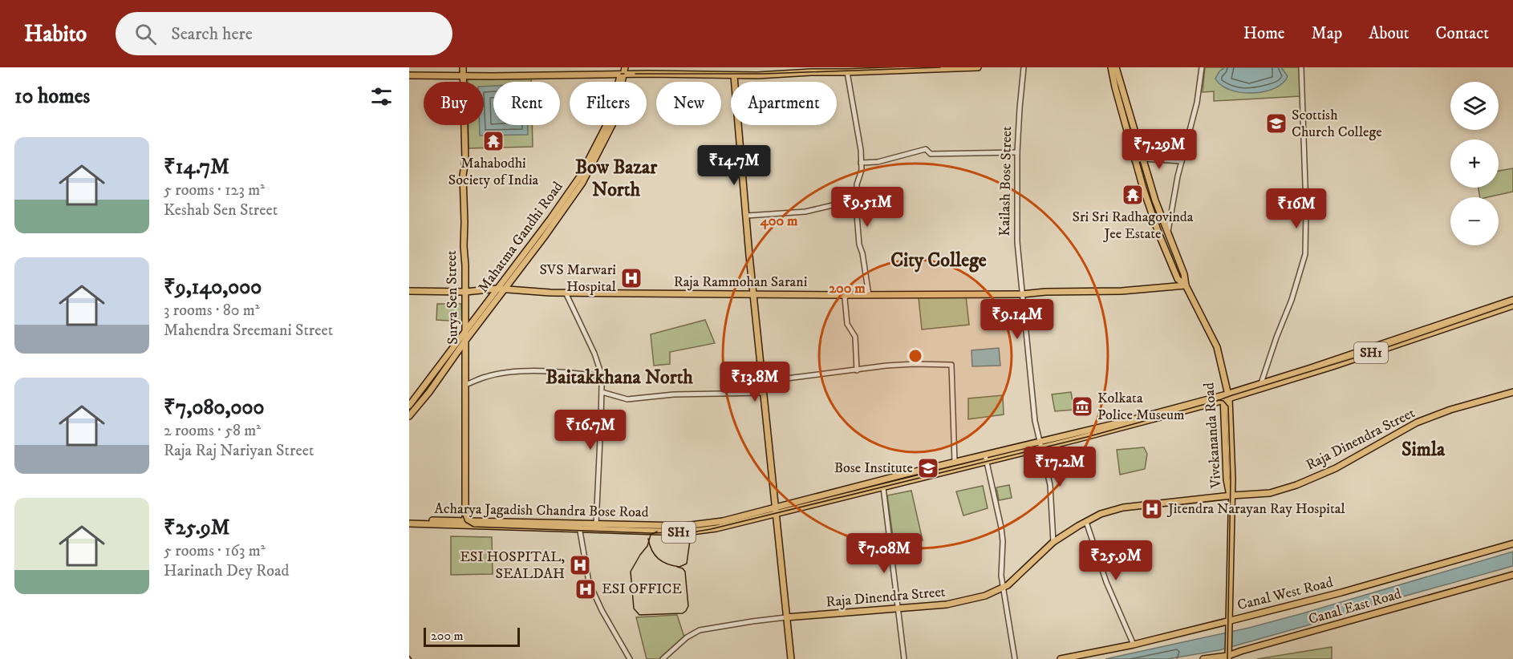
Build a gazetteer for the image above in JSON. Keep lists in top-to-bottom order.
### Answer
{
  "streets": {
    "main road": [
      "Mahatma Gandhi Road",
      "Raja Rammohan Sarani",
      "Surya Sen Street",
      "SH1",
      "Vivekananda Road",
      "Raja Dinendra Street",
      "Acharya Jagadish Chandra Bose Road",
      "Canal West Road",
      "Canal East Road"
    ],
    "street": ["Kailash Bose Street"]
  },
  "crossings": [
    ["Kailash Bose Street", "Raja Rammohan Sarani"],
    ["Kailash Bose Street", "SH1"],
    ["Kailash Bose Street", "Raja Dinendra Street"],
    ["Kailash Bose Street", "Acharya Jagadish Chandra Bose Road"],
    ["Mahatma Gandhi Road", "Raja Rammohan Sarani"],
    ["Mahatma Gandhi Road", "Surya Sen Street"],
    ["Raja Rammohan Sarani", "Surya Sen Street"],
    ["Raja Rammohan Sarani", "Vivekananda Road"],
    ["Surya Sen Street", "Acharya Jagadish Chandra Bose Road"],
    ["SH1", "Vivekananda Road"],
    ["SH1", "Acharya Jagadish Chandra Bose Road"],
    ["Vivekananda Road", "Raja Dinendra Street"],
    ["Vivekananda Road", "Canal West Road"],
    ["Vivekananda Road", "Canal East Road"]
  ],
  "districts": [
    "Bow Bazar North",
    "City College",
    "Baitakkhana North",
    "Simla"
  ],
  "places": {
    "school or university": ["Scottish Church College", "Bose Institute"],
    "temple": ["Mahabodhi Society of India", "Sri Sri Radhagovinda Jee Estate"],
    "hospital": [
      "SVS Marwari Hospital",
      "Jitendra Narayan Ray Hospital",
      "ESI HOSPITAL, SEALDAH",
      "ESI OFFICE"
    ],
    "museum": ["Kolkata Police Museum"]
  },
  "scale_bar": "200 m",
  "page": {
    "header": "Habito",
    "search": "Search here",
    "nav": [
      "Home",
      "Map",
      "About",
      "Contact"
    ],
    "heading": "10 homes",
    "map_buttons": ["+", "−"],
    "chip": [
      "Buy",
      "Rent",
      "Filters",
      "New",
      "Apartment"
    ],
    "list": [
      {
        "name": "₹14.7M",
        "note": "5 rooms · 123 m² · Keshab Sen Street"
      },
      {
        "name": "₹9,140,000",
        "note": "3 rooms · 80 m² · Mahendra Sreemani Street"
      },
      {
        "name": "₹7,080,000",
        "note": "2 rooms · 58 m² · Raja Raj Nariyan Street"
      },
      {
        "name": "₹25.9M",
        "note": "5 rooms · 163 m² · Harinath Dey Road"
      }
    ],
    "price": [
      "₹7.29M",
      "₹14.7M",
      "₹9.51M",
      "₹16M",
      "₹9.14M",
      "₹13.8M",
      "₹16.7M",
      "₹17.2M",
      "₹7.08M",
      "₹25.9M"
    ],
    "scale": "200 m"
  },
  "rings": ["400 m", "200 m"]
}
